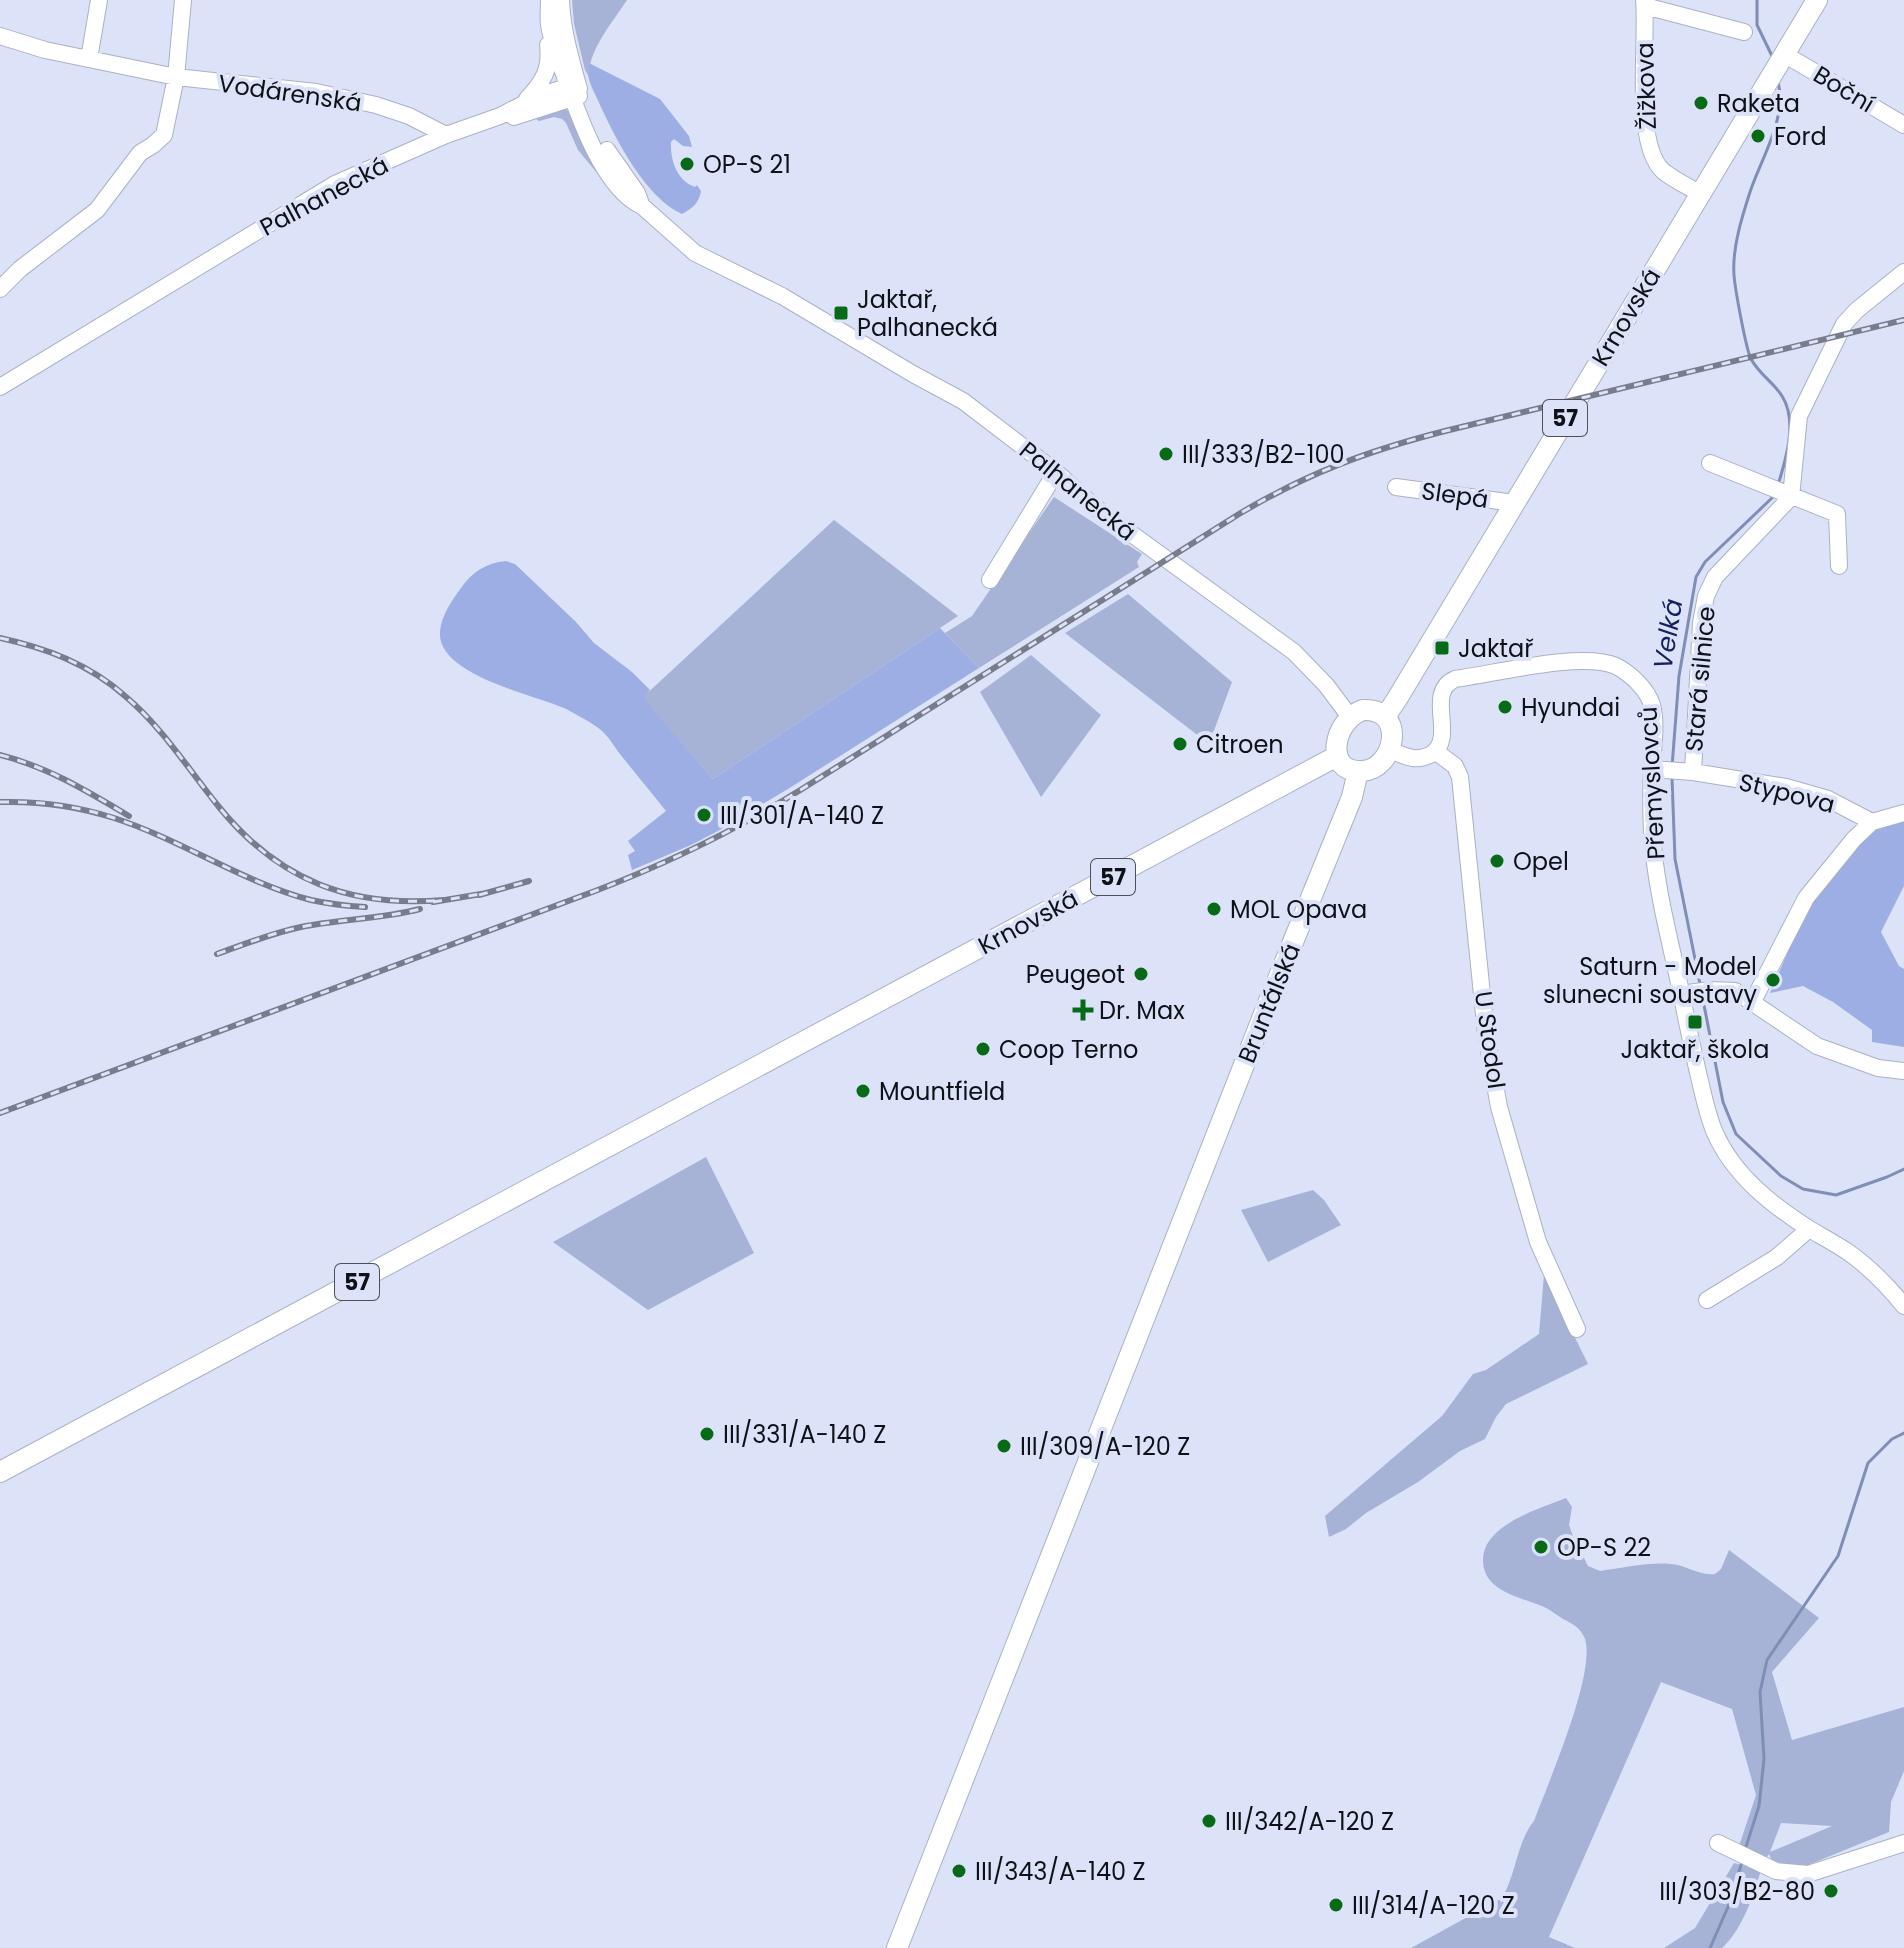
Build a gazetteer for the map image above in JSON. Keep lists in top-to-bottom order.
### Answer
{
  "streets": {
    "main road": ["Krnovská", "57", "Bruntálská"],
    "street": [
      "Žižkova",
      "Boční",
      "Vodárenská",
      "Palhanecká",
      "Slepá",
      "Stará silnice",
      "Přemyslovců",
      "Stypova",
      "U Stodol"
    ]
  },
  "crossings": [
    ["Žižkova", "Krnovská"],
    ["Boční", "Krnovská"],
    ["Vodárenská", "Palhanecká"],
    ["Palhanecká", "Krnovská"],
    ["Palhanecká", "Bruntálská"],
    ["Krnovská", "Slepá"],
    ["Krnovská", "Bruntálská"],
    ["Stará silnice", "Stypova"],
    ["Přemyslovců", "Stypova"],
    ["Přemyslovců", "U Stodol"]
  ],
  "water": ["Velká"],
  "places": {
    "other": [
      "Raketa",
      "Ford",
      "OP-S 21",
      "III/333/B2-100",
      "Hyundai",
      "Citroen",
      "III/301/A-140 Z",
      "Opel",
      "MOL Opava",
      "Peugeot",
      "Saturn - Model slunecni soustavy",
      "Coop Terno",
      "Mountfield",
      "III/331/A-140 Z",
      "III/309/A-120 Z",
      "OP-S 22",
      "III/342/A-120 Z",
      "III/343/A-140 Z",
      "III/303/B2-80",
      "III/314/A-120 Z"
    ],
    "transit": ["Jaktař, Palhanecká", "Jaktař", "Jaktař, škola"],
    "health": ["Dr. Max"]
  }
}
